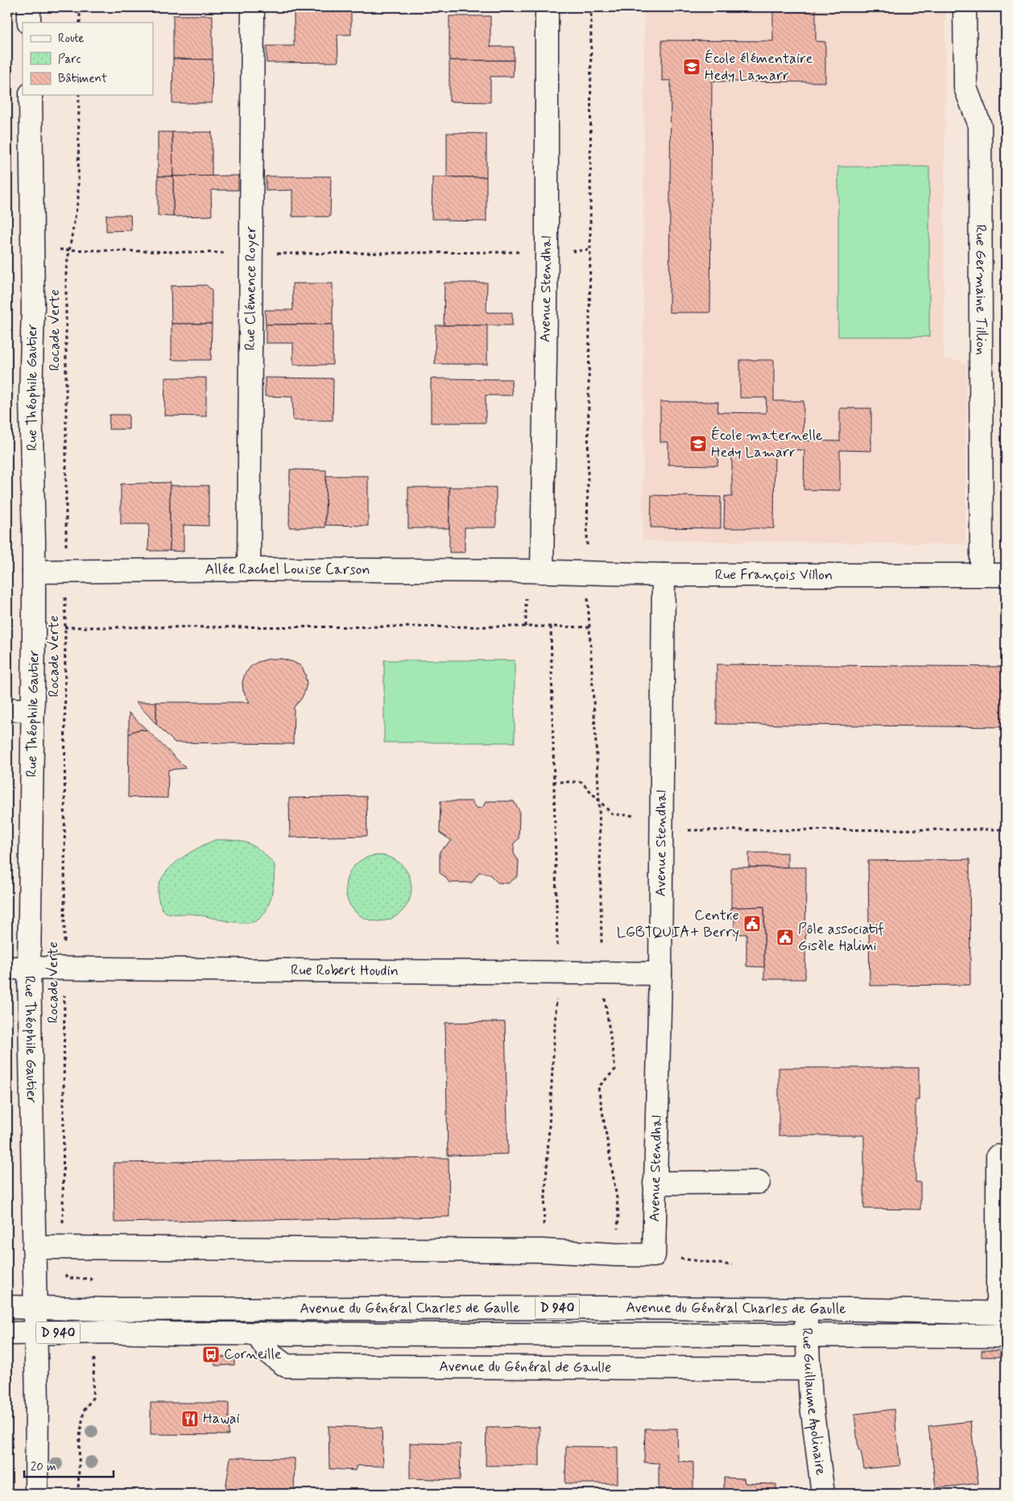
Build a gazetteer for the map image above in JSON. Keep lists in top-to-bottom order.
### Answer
{
  "streets": {
    "street": [
      "Rue Clémence Royer",
      "Avenue Stendhal",
      "Rue Germaine Tillion",
      "Rue Théophile Gautier",
      "Allée Rachel Louise Carson",
      "Rue François Villon",
      "Rue Robert Houdin",
      "Avenue du Général Charles de Gaulle",
      "D 940",
      "Avenue du Général de Gaulle",
      "Rue Guillaume Apolinaire"
    ],
    "path": ["Rocade Verte"]
  },
  "crossings": [
    ["Rue Clémence Royer", "Allée Rachel Louise Carson"],
    ["Avenue Stendhal", "Allée Rachel Louise Carson"],
    ["Avenue Stendhal", "Rue François Villon"],
    ["Avenue Stendhal", "Rue Robert Houdin"],
    ["Rue Germaine Tillion", "Rue François Villon"],
    ["Rocade Verte", "Allée Rachel Louise Carson"],
    ["Rocade Verte", "Rue Robert Houdin"],
    ["Rue Théophile Gautier", "Allée Rachel Louise Carson"],
    ["Rue Théophile Gautier", "Rue Robert Houdin"],
    ["Rue Théophile Gautier", "Avenue du Général Charles de Gaulle"],
    ["Allée Rachel Louise Carson", "Rue François Villon"],
    ["Avenue du Général Charles de Gaulle", "Avenue du Général de Gaulle"],
    ["Avenue du Général Charles de Gaulle", "Rue Guillaume Apolinaire"],
    ["Avenue du Général de Gaulle", "Rue Guillaume Apolinaire"]
  ],
  "places": {
    "school or university": ["École élémentaire Hedy Lamarr", "École maternelle Hedy Lamarr"],
    "public building": ["Centre LGBTQUIA+ Berry", "Pôle associatif Gisèle Halimi"],
    "bus stop": ["Corneille"],
    "restaurant": ["Hawai"]
  },
  "legend": ["Route", "Parc", "Bâtiment"],
  "scale_bar": "20 m"
}
